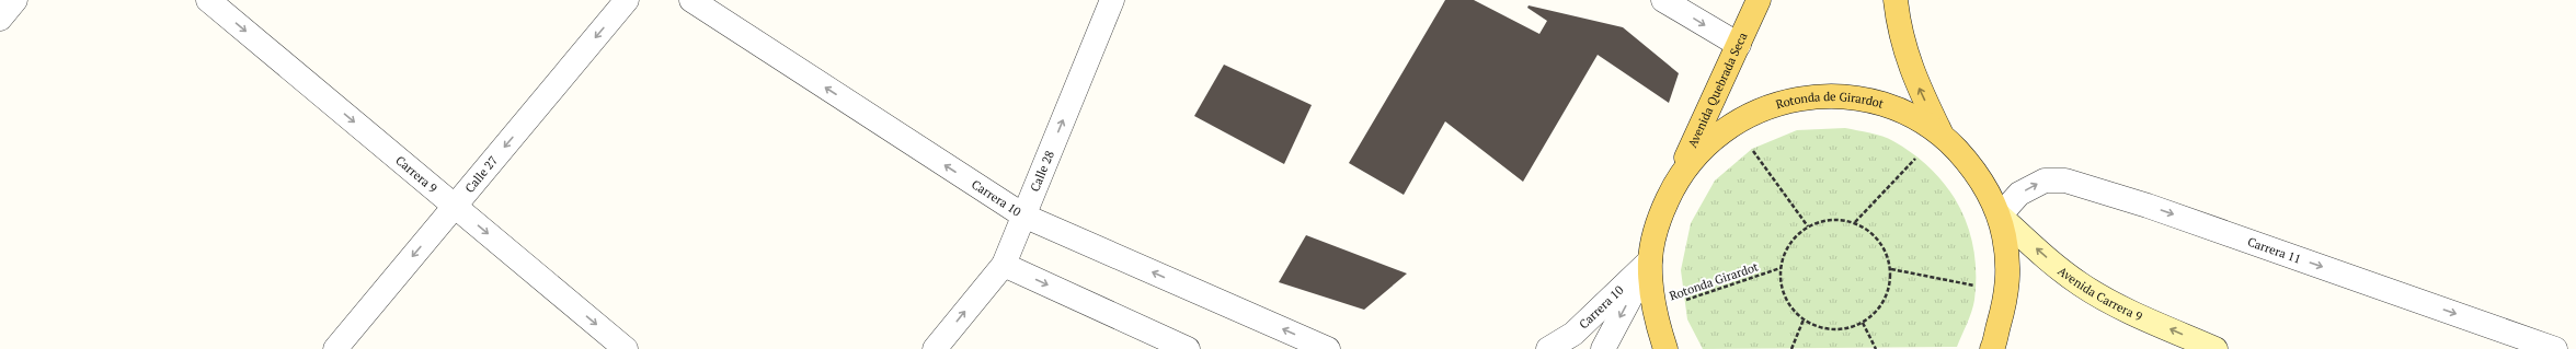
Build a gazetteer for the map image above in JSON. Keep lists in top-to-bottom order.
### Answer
{
  "streets": {
    "main road": ["Avenida Quebrada Seca", "Rotonda de Girardot", "Avenida Carrera 9"],
    "street": [
      "Calle 28",
      "Carrera 9",
      "Calle 27",
      "Carrera 10",
      "Carrera 11"
    ],
    "path": ["Rotonda Girardot"]
  },
  "crossings": [
    ["Avenida Quebrada Seca", "Rotonda de Girardot"],
    ["Rotonda de Girardot", "Carrera 10"],
    ["Rotonda de Girardot", "Carrera 11"],
    ["Rotonda de Girardot", "Rotonda Girardot"],
    ["Rotonda de Girardot", "Avenida Carrera 9"],
    ["Calle 28", "Carrera 10"],
    ["Carrera 9", "Calle 27"],
    ["Carrera 11", "Avenida Carrera 9"]
  ],
  "one_way": [
    "Calle 28",
    "Carrera 9",
    "Calle 27",
    "Carrera 10",
    "Carrera 11",
    "Avenida Carrera 9"
  ]
}
